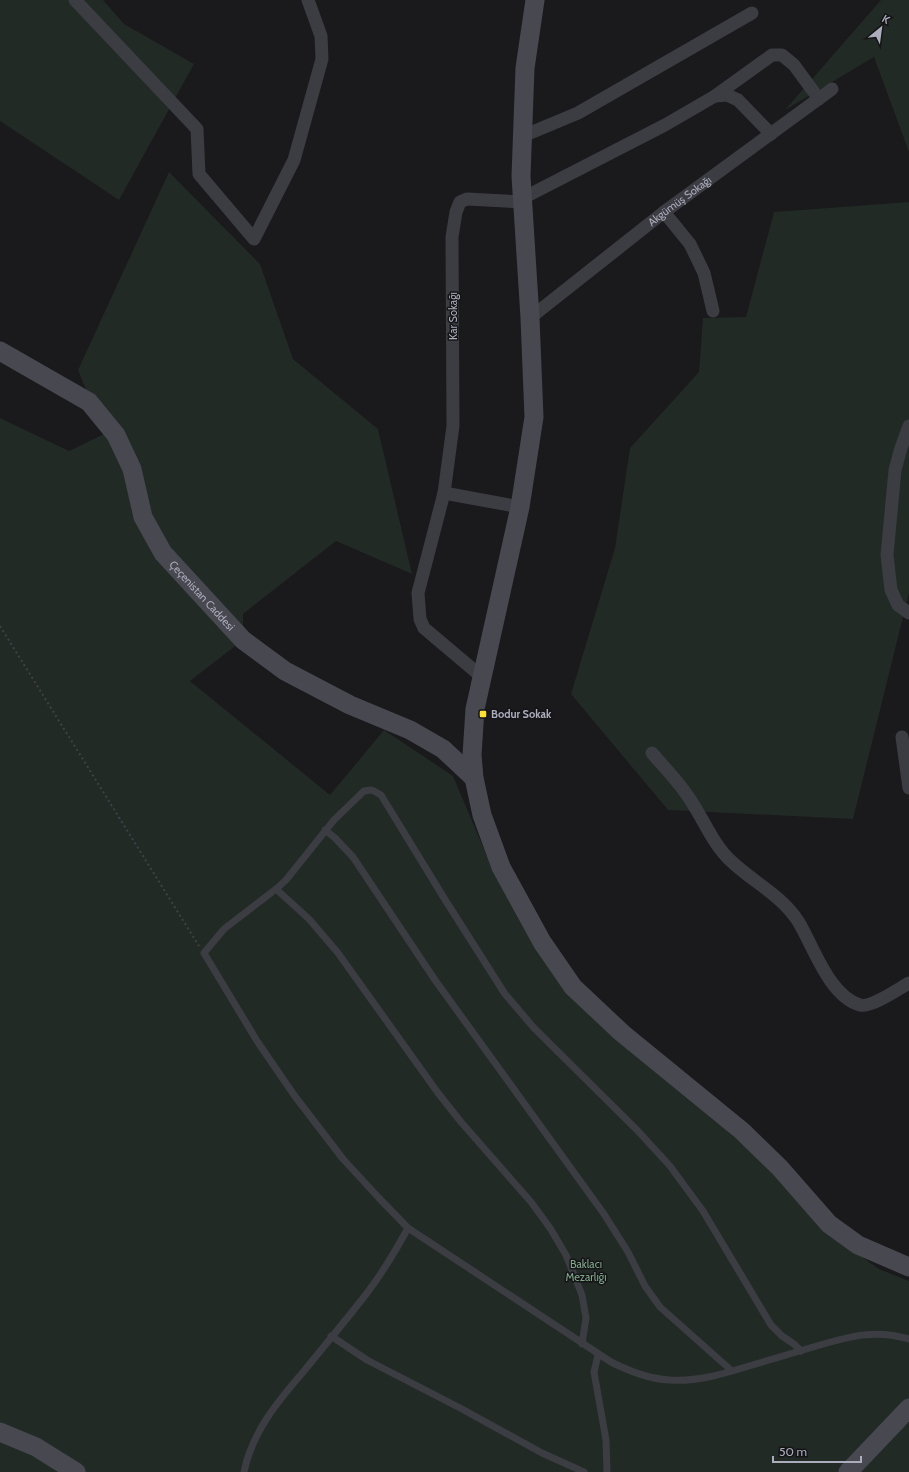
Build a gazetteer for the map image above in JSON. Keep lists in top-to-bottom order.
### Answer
{
  "streets": {
    "street": ["Akgümüş Sokağı", "Kar Sokağı", "Çeçenistan Caddesi"]
  },
  "parks": ["Baklacı Mezarlığı"],
  "places": {
    "transit": ["Bodur Sokak"]
  },
  "scale_bar": "50 m",
  "north": "top right"
}
